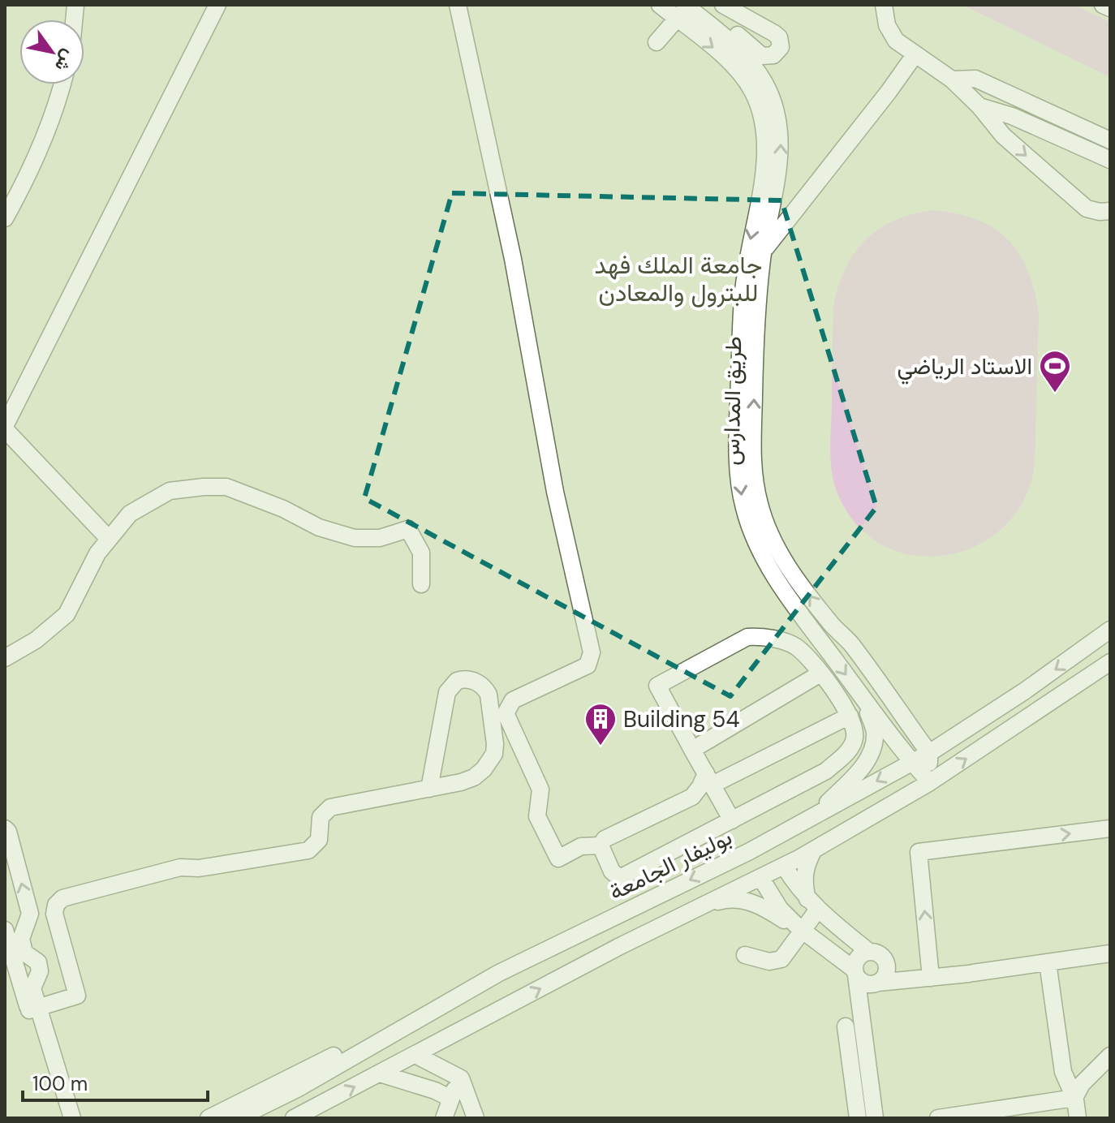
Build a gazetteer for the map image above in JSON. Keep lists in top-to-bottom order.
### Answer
{
  "streets": {
    "street": ["طريق المدارس", "بوليفار الجامعة"]
  },
  "crossings": [
    ["طريق المدارس", "بوليفار الجامعة"]
  ],
  "districts": ["جامعة الملك فهد للبترول والمعادن"],
  "places": {
    "sports": ["الاستاد الرياضي"],
    "building": ["Building 54"]
  },
  "scale_bar": "100 m",
  "north": "bottom right"
}
